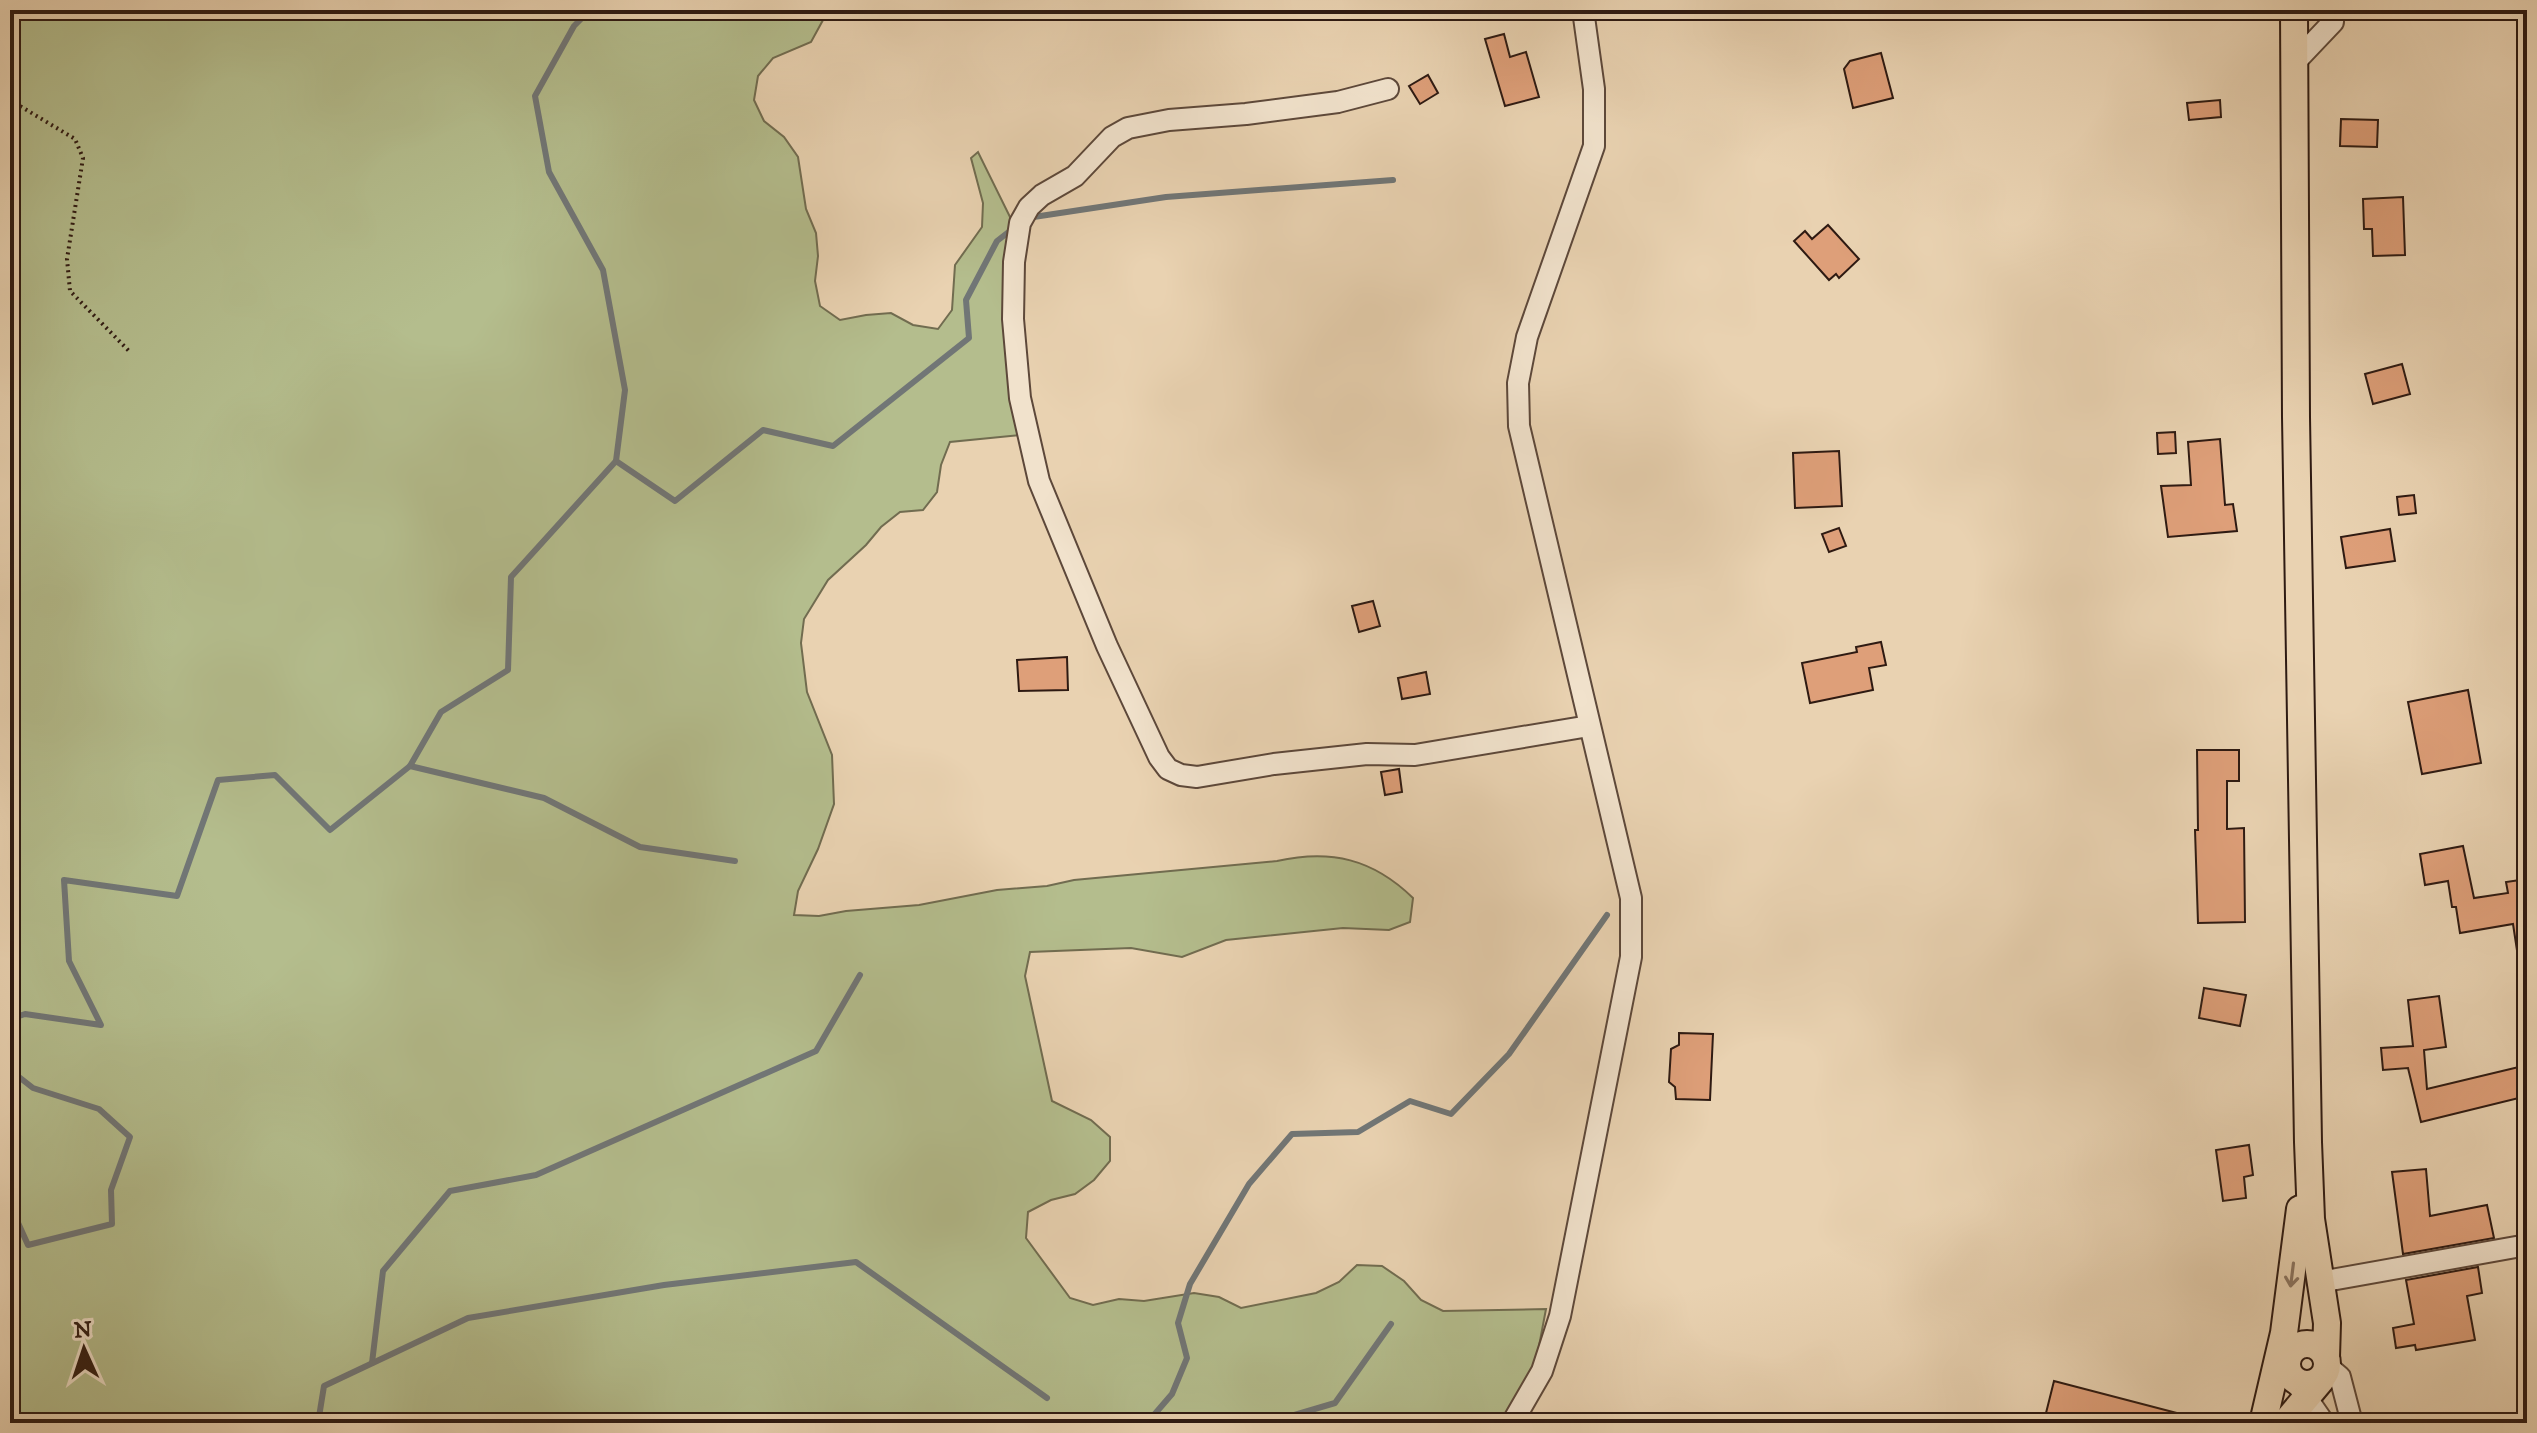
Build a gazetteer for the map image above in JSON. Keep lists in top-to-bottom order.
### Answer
{
  "north": "top"
}
